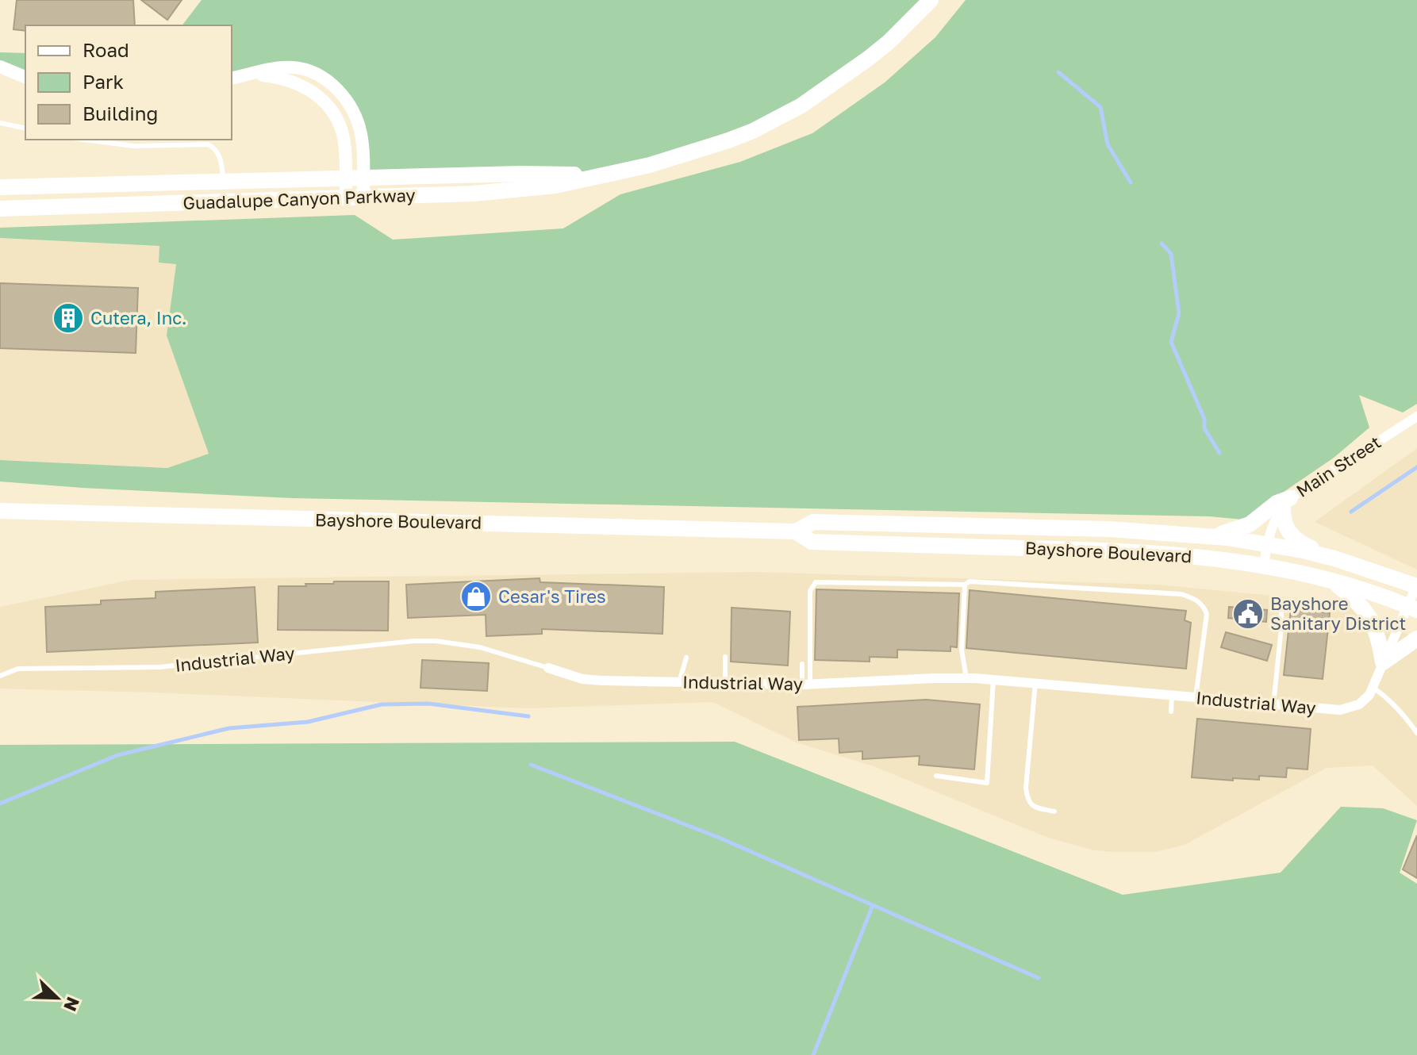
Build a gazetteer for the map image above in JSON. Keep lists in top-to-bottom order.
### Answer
{
  "streets": {
    "main road": ["Guadalupe Canyon Parkway", "Bayshore Boulevard"],
    "street": ["Main Street", "Industrial Way"]
  },
  "crossings": [
    ["Main Street", "Bayshore Boulevard"],
    ["Bayshore Boulevard", "Industrial Way"]
  ],
  "places": {
    "building": ["Cutera, Inc."],
    "shop": ["Cesar's Tires"],
    "public building": ["Bayshore Sanitary District"]
  },
  "legend": ["Road", "Park", "Building"],
  "north": "bottom right"
}
